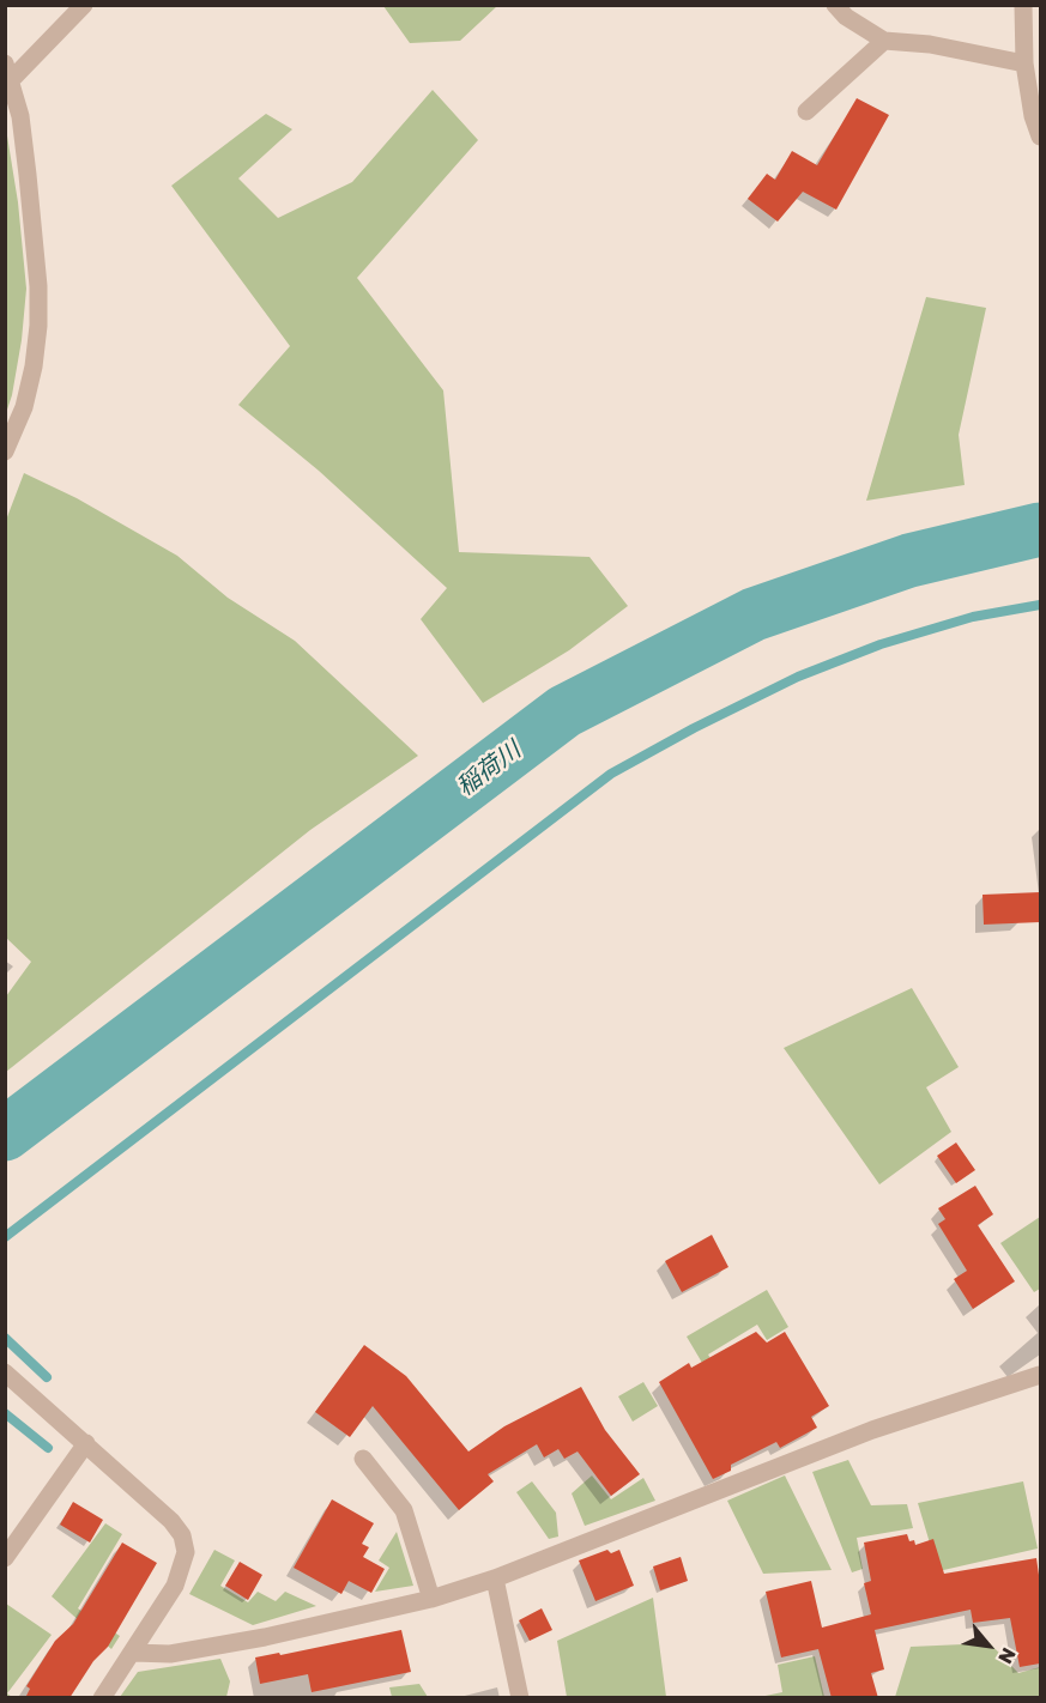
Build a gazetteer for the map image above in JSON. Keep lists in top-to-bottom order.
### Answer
{
  "water": ["稲荷川"],
  "north": "bottom right"
}
